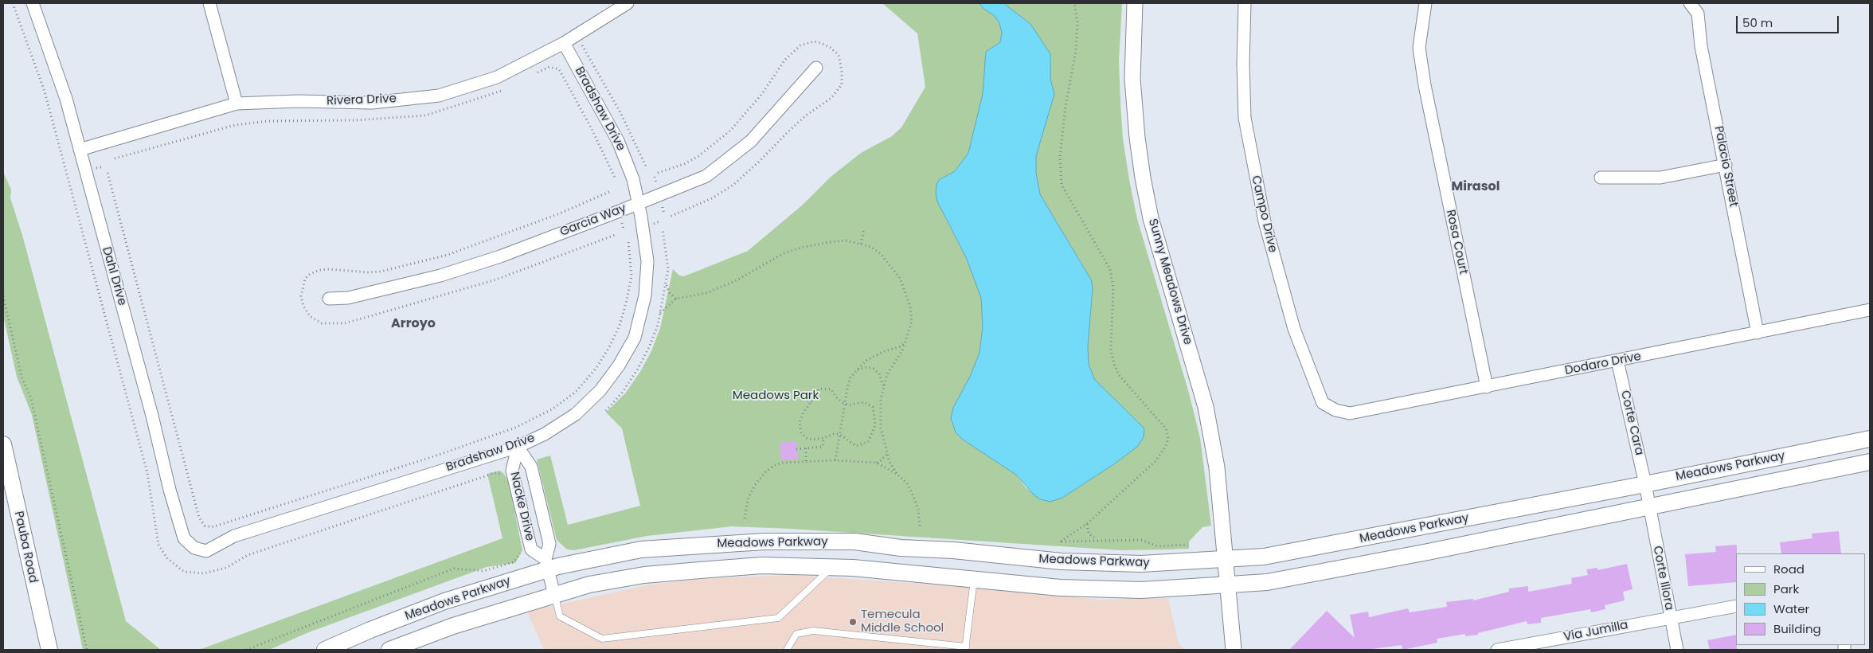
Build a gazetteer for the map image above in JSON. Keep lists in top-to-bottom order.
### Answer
{
  "streets": {
    "main road": ["Meadows Parkway", "Pauba Road"],
    "street": [
      "Rivera Drive",
      "Bradshaw Drive",
      "Palacio Street",
      "Campo Drive",
      "Garcia Way",
      "Rosa Court",
      "Dahl Drive",
      "Sunny Meadows Drive",
      "Dodaro Drive",
      "Corte Cara",
      "Nacke Drive",
      "Corte Illora",
      "Via Jumilla"
    ]
  },
  "crossings": [
    ["Rivera Drive", "Bradshaw Drive"],
    ["Rivera Drive", "Dahl Drive"],
    ["Bradshaw Drive", "Garcia Way"],
    ["Bradshaw Drive", "Dahl Drive"],
    ["Bradshaw Drive", "Nacke Drive"],
    ["Palacio Street", "Dodaro Drive"],
    ["Campo Drive", "Dodaro Drive"],
    ["Rosa Court", "Dodaro Drive"],
    ["Sunny Meadows Drive", "Meadows Parkway"],
    ["Dodaro Drive", "Corte Cara"],
    ["Corte Cara", "Meadows Parkway"],
    ["Corte Cara", "Corte Illora"],
    ["Meadows Parkway", "Nacke Drive"],
    ["Meadows Parkway", "Corte Illora"],
    ["Corte Illora", "Via Jumilla"]
  ],
  "districts": ["Mirasol", "Arroyo"],
  "parks": ["Meadows Park"],
  "places": ["Temecula Middle School"],
  "legend": [
    "Road",
    "Park",
    "Water",
    "Building"
  ],
  "scale_bar": "50 m"
}
